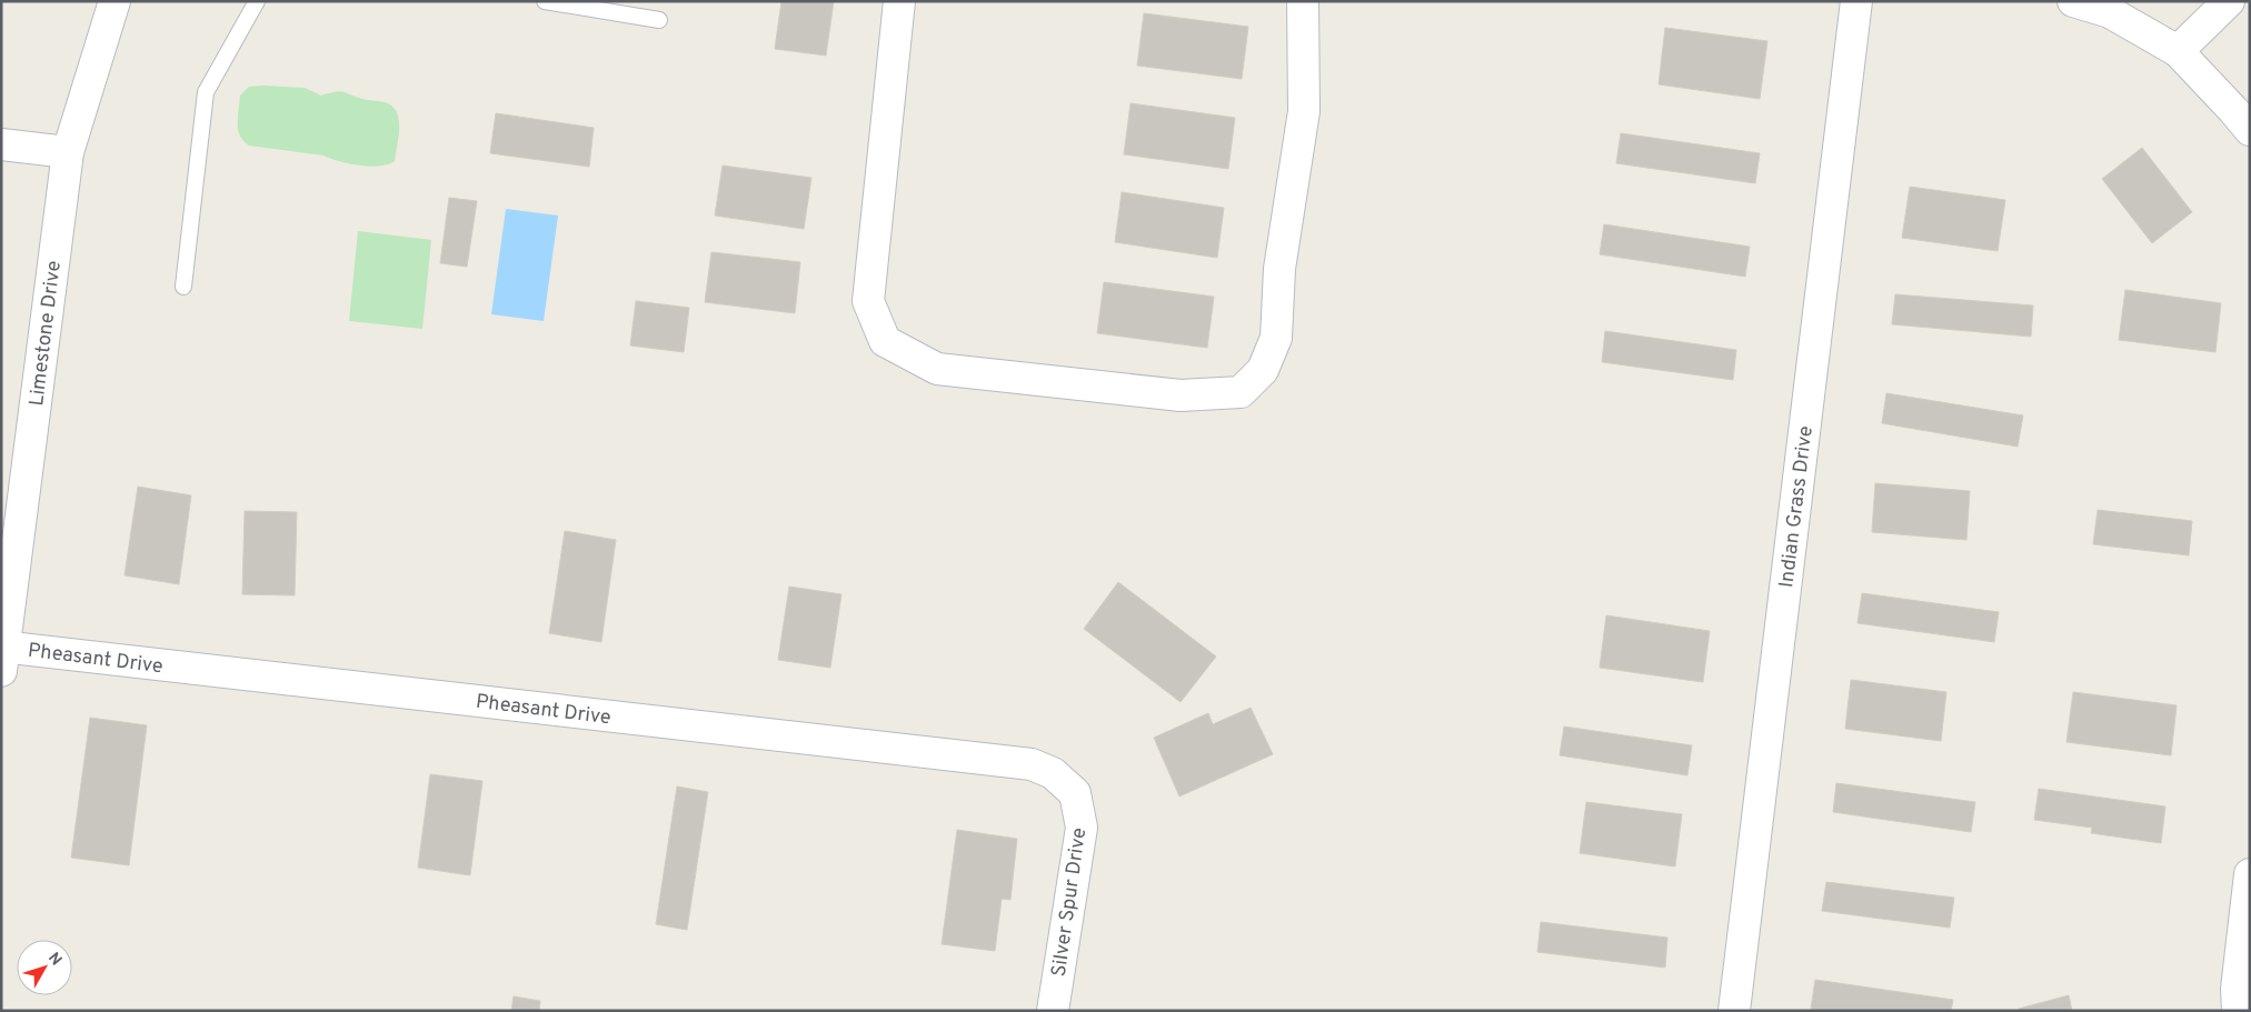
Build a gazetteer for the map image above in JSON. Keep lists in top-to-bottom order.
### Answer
{
  "streets": {
    "street": [
      "Limestone Drive",
      "Indian Grass Drive",
      "Pheasant Drive",
      "Silver Spur Drive"
    ]
  },
  "crossings": [
    ["Limestone Drive", "Pheasant Drive"],
    ["Pheasant Drive", "Silver Spur Drive"]
  ],
  "north": "top right"
}
